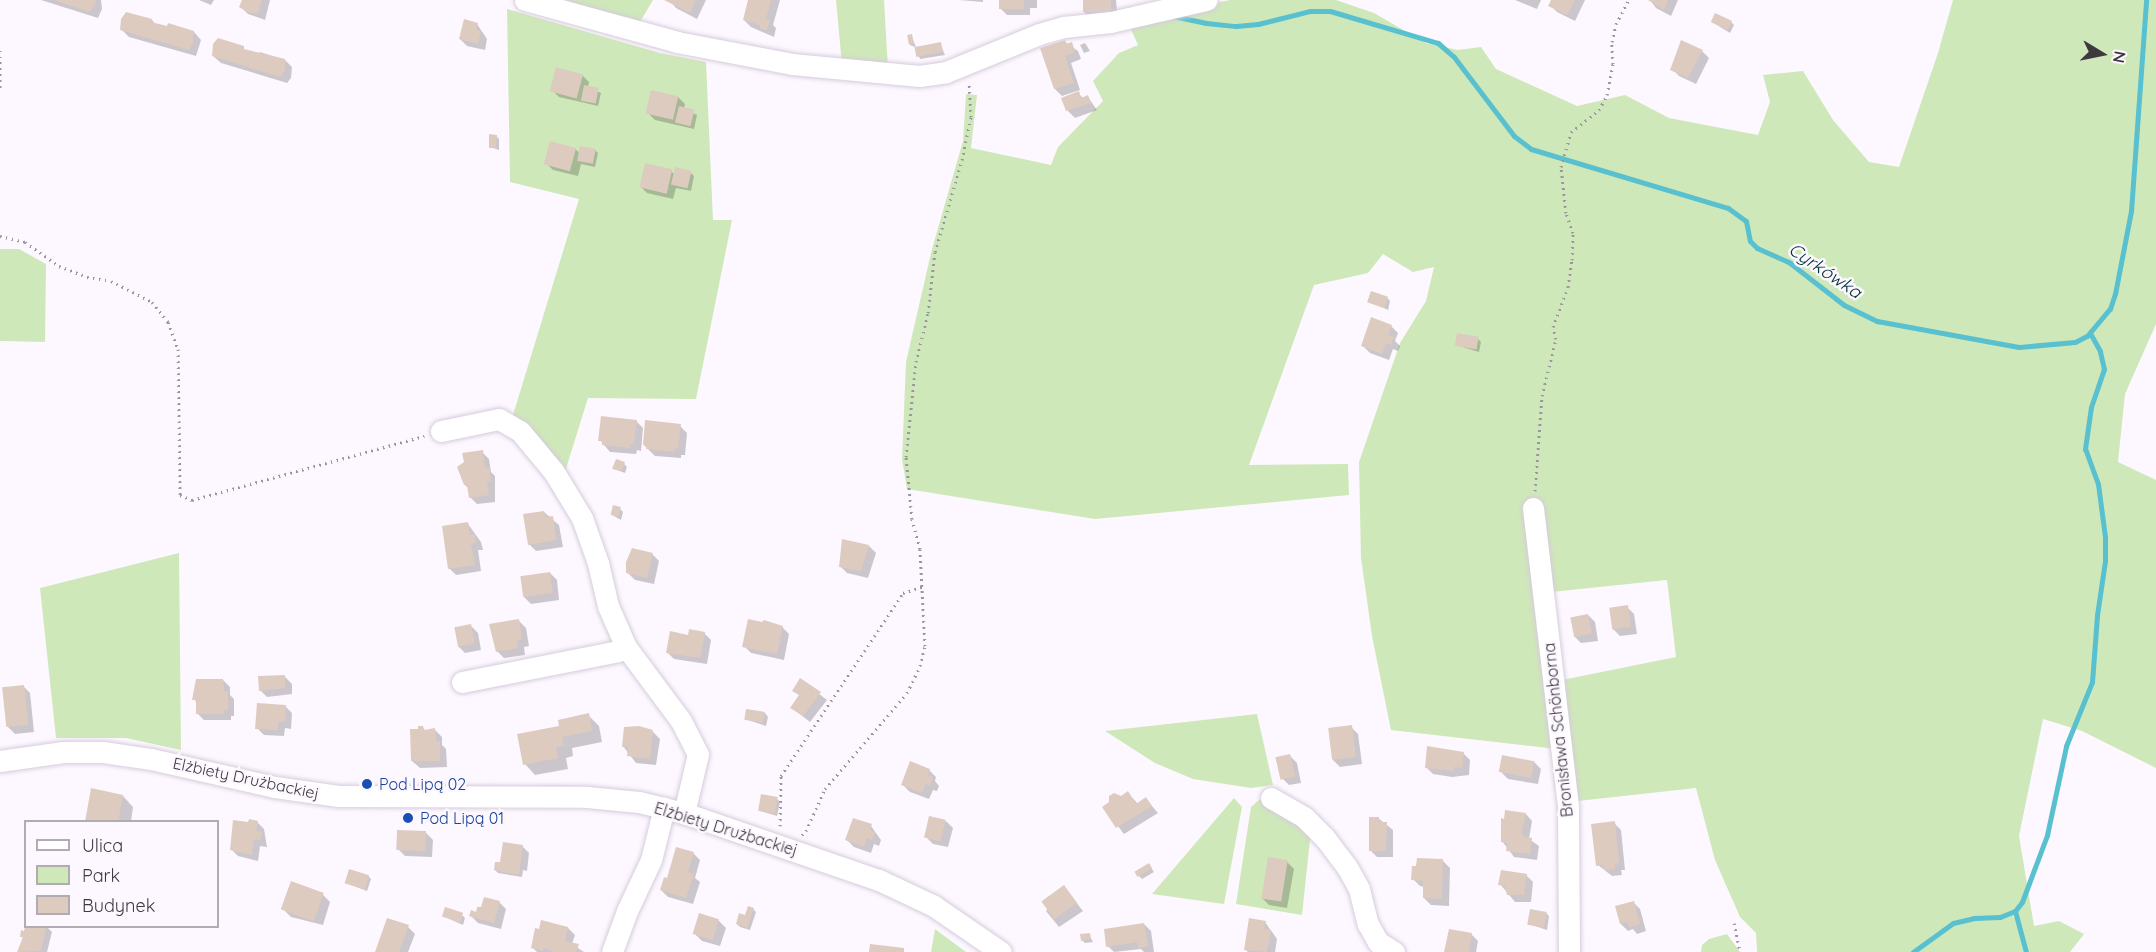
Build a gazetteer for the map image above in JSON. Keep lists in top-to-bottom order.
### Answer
{
  "streets": {
    "street": ["Bronisława Schönborna", "Elżbiety Drużbackiej"]
  },
  "water": ["Cyrkówka"],
  "places": ["Pod Lipą 02", "Pod Lipą 01"],
  "legend": ["Ulica", "Park", "Budynek"],
  "north": "right"
}
